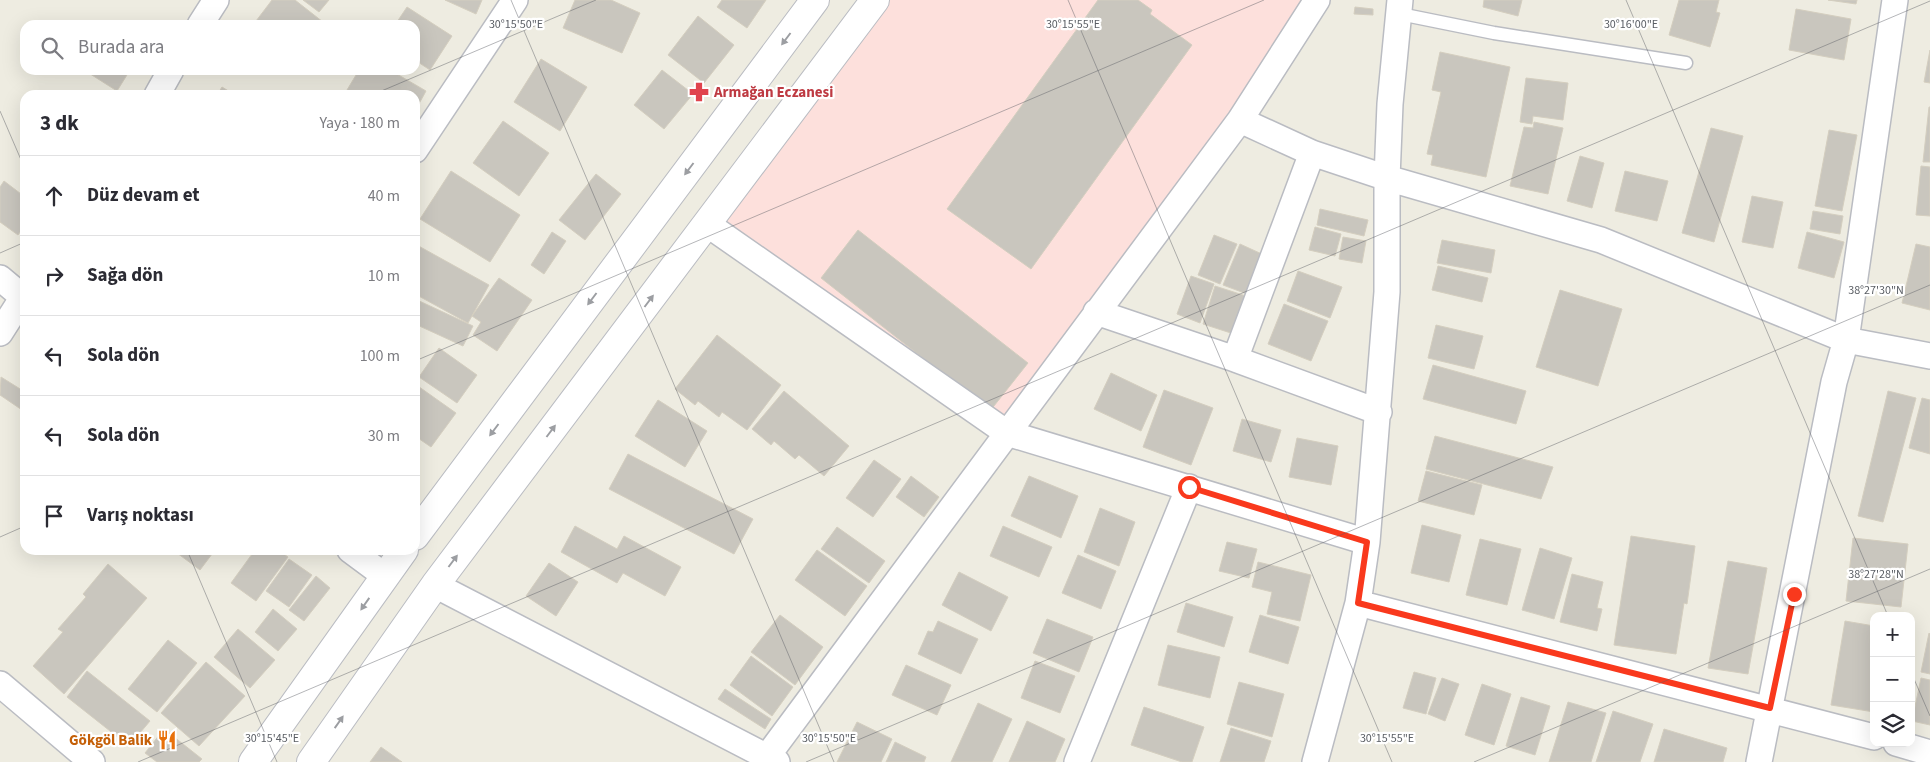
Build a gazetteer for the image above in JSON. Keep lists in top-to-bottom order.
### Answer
{
  "places": {
    "pharmacy": ["Armağan Eczanesi"],
    "restaurant": ["Gökgöl Balik"]
  },
  "page": {
    "search": "Burada ara",
    "heading": ["3 dk", "Yaya · 180 m"],
    "list": [
      ["Düz devam et", "40 m"],
      ["Sağa dön", "10 m"],
      ["Sola dön", "100 m"],
      ["Sola dön", "30 m"],
      "Varış noktası"
    ],
    "map_buttons": ["+", "−"]
  },
  "coordinates": [
    "30°15'50\"E",
    "30°15'55\"E",
    "30°16'00\"E",
    "38°27'30\"N",
    "38°27'28\"N",
    "30°15'45\"E"
  ]
}
